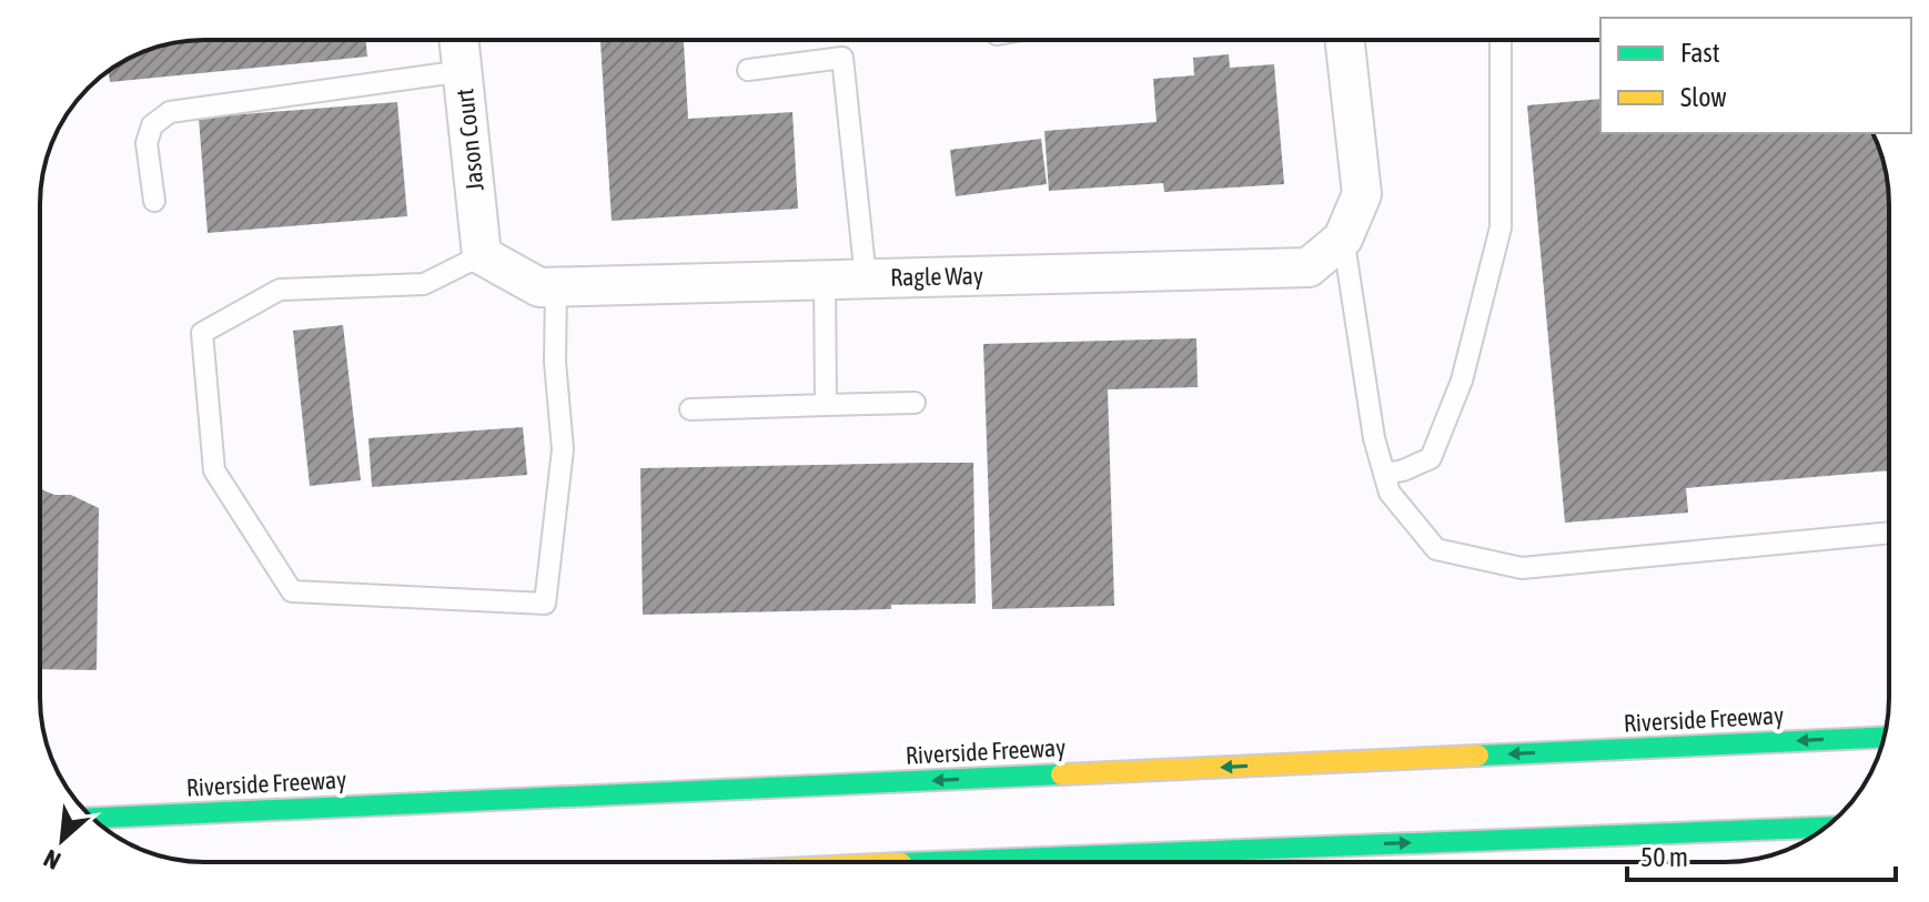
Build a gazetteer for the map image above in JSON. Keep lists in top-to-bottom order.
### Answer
{
  "streets": {
    "highway": ["Riverside Freeway"],
    "street": ["Jason Court", "Ragle Way"]
  },
  "crossings": [
    ["Jason Court", "Ragle Way"]
  ],
  "legend": ["Fast", "Slow"],
  "scale_bar": "50 m",
  "north": "bottom left"
}
